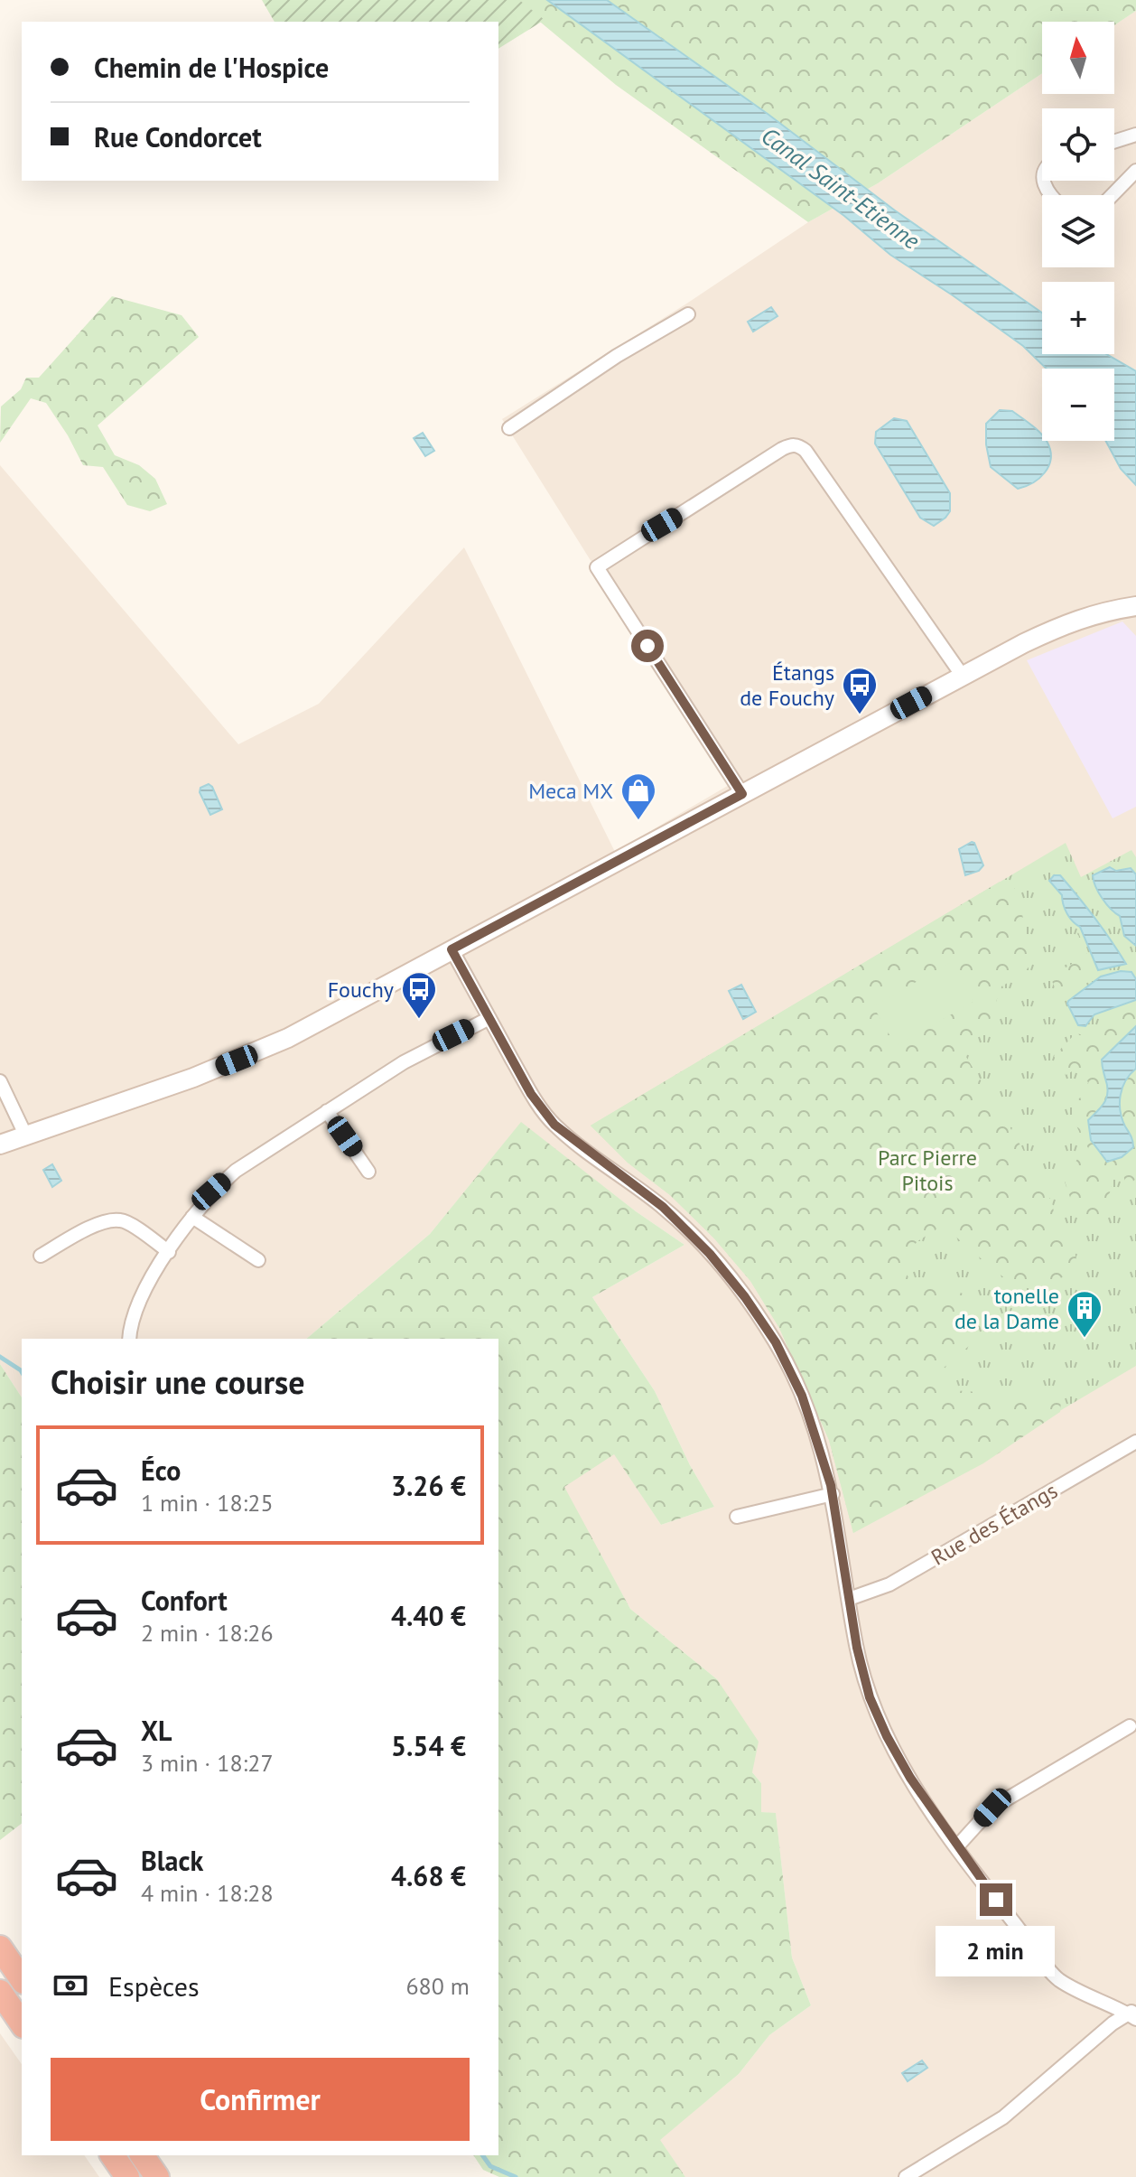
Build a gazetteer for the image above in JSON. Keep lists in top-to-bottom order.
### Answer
{
  "streets": {
    "street": ["Rue des Étangs"]
  },
  "water": ["Canal Saint-Etienne"],
  "parks": ["Parc Pierre Pitois"],
  "places": {
    "bus stop": ["Étangs de Fouchy", "Fouchy"],
    "shop": ["Meca MX"],
    "building": ["tonelle de la Dame"]
  },
  "north": "top",
  "page": {
    "map_buttons": ["+", "−"],
    "banner": ["Chemin de l'Hospice", "Rue Condorcet"],
    "heading": "Choisir une course",
    "list": [
      {
        "name": "Éco",
        "note": "1 min · 18:25",
        "value": "3.26 €"
      },
      {
        "name": "Confort",
        "note": "2 min · 18:26",
        "value": "4.40 €"
      },
      {
        "name": "XL",
        "note": "3 min · 18:27",
        "value": "5.54 €"
      },
      {
        "name": "Black",
        "note": "4 min · 18:28",
        "value": "4.68 €"
      }
    ],
    "bubble": "2 min",
    "pay": ["Espèces", "680 m"],
    "buttons": "Confirmer"
  }
}
